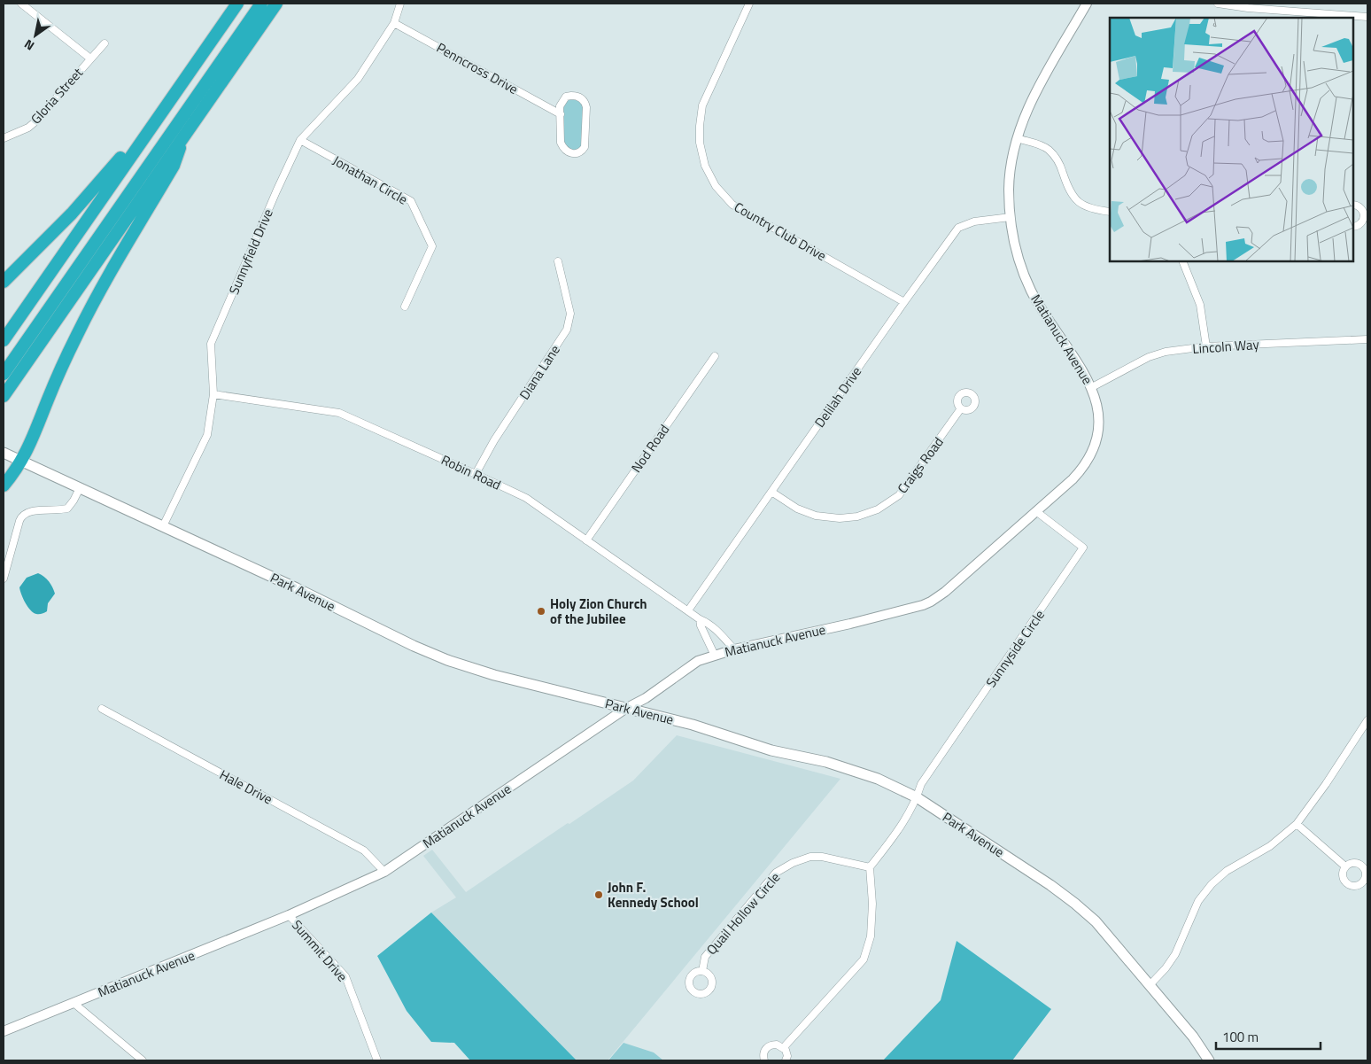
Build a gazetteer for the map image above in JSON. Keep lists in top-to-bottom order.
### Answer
{
  "streets": {
    "main road": ["Park Avenue"],
    "street": [
      "Penncross Drive",
      "Gloria Street",
      "Jonathan Circle",
      "Country Club Drive",
      "Sunnyfield Drive",
      "Matianuck Avenue",
      "Lincoln Way",
      "Diana Lane",
      "Delilah Drive",
      "Nod Road",
      "Craigs Road",
      "Robin Road",
      "Sunnyside Circle",
      "Hale Drive",
      "Quail Hollow Circle",
      "Summit Drive"
    ]
  },
  "crossings": [
    ["Penncross Drive", "Sunnyfield Drive"],
    ["Jonathan Circle", "Sunnyfield Drive"],
    ["Country Club Drive", "Delilah Drive"],
    ["Sunnyfield Drive", "Robin Road"],
    ["Sunnyfield Drive", "Park Avenue"],
    ["Matianuck Avenue", "Lincoln Way"],
    ["Matianuck Avenue", "Delilah Drive"],
    ["Matianuck Avenue", "Robin Road"],
    ["Matianuck Avenue", "Park Avenue"],
    ["Matianuck Avenue", "Sunnyside Circle"],
    ["Matianuck Avenue", "Hale Drive"],
    ["Matianuck Avenue", "Summit Drive"],
    ["Diana Lane", "Robin Road"],
    ["Delilah Drive", "Craigs Road"],
    ["Delilah Drive", "Robin Road"],
    ["Nod Road", "Robin Road"],
    ["Park Avenue", "Sunnyside Circle"]
  ],
  "places": ["Holy Zion Church of the Jubilee", "John F. Kennedy School"],
  "scale_bar": "100 m",
  "north": "bottom left"
}
